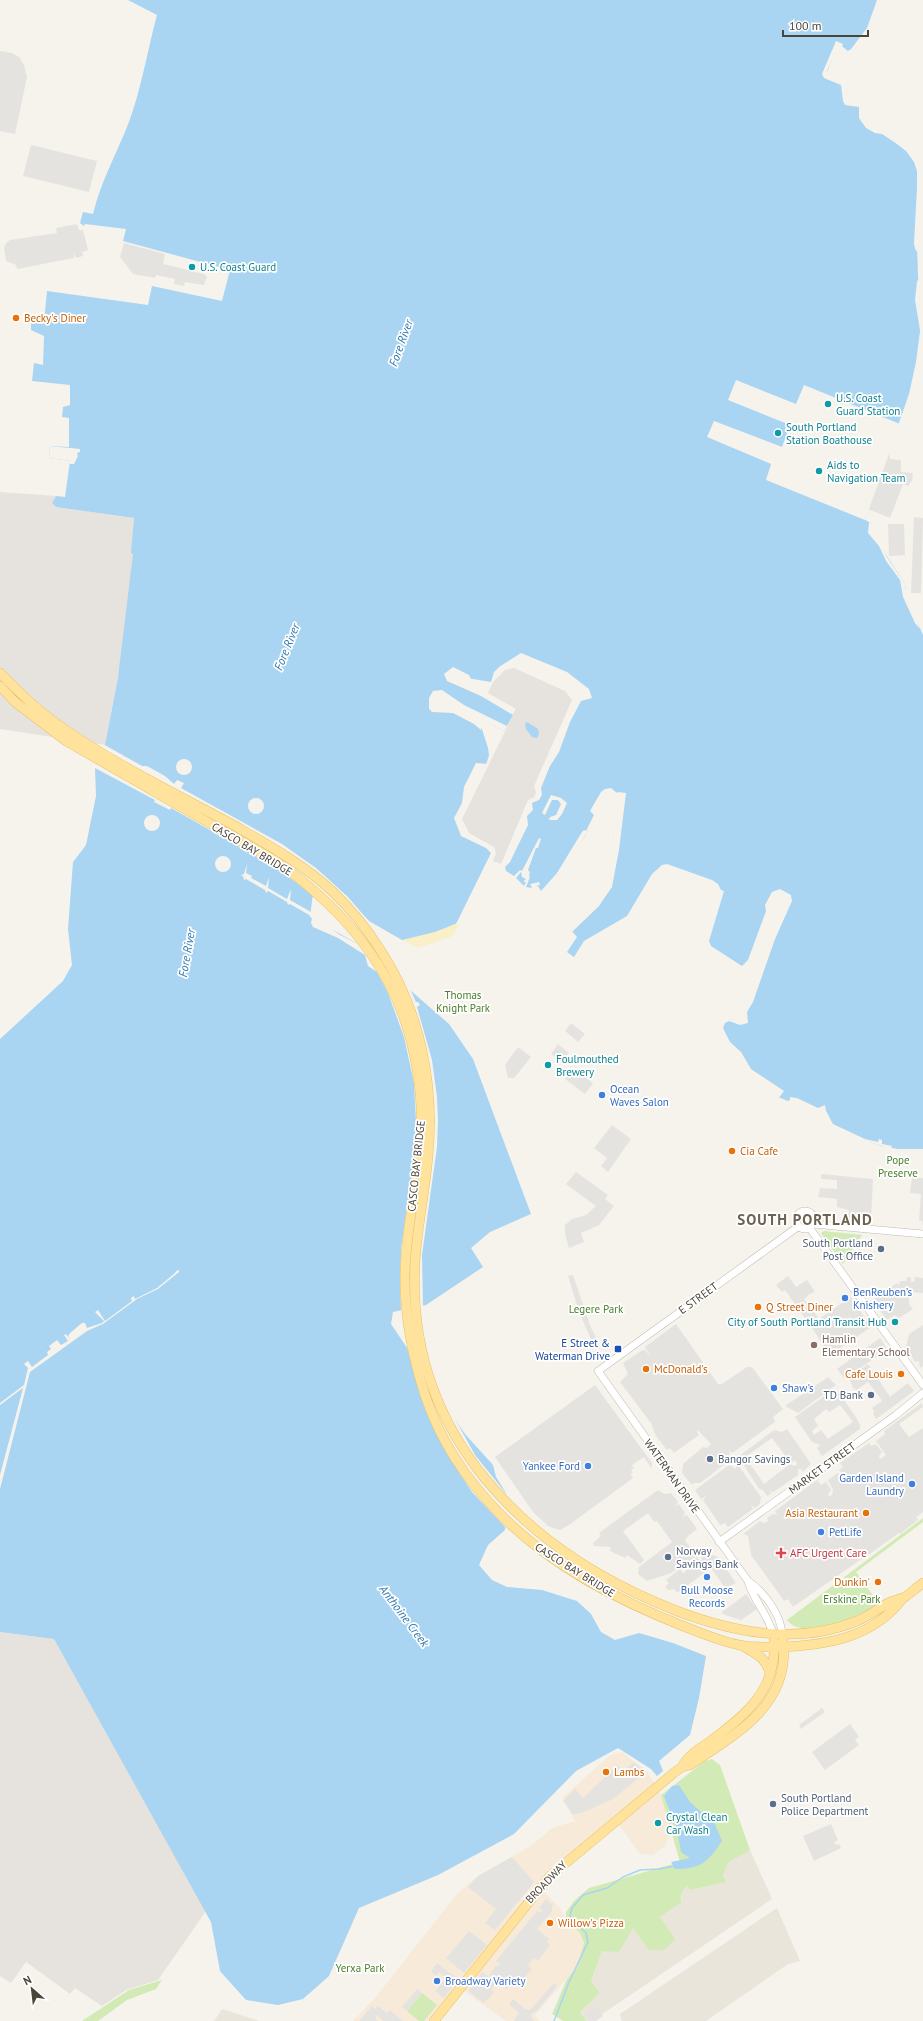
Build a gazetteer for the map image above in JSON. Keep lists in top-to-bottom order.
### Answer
{
  "streets": {
    "main road": ["CASCO BAY BRIDGE", "WATERMAN DRIVE", "BROADWAY"],
    "street": ["E STREET", "MARKET STREET"]
  },
  "crossings": [
    ["CASCO BAY BRIDGE", "WATERMAN DRIVE"],
    ["CASCO BAY BRIDGE", "BROADWAY"],
    ["E STREET", "WATERMAN DRIVE"],
    ["MARKET STREET", "WATERMAN DRIVE"],
    ["WATERMAN DRIVE", "BROADWAY"]
  ],
  "districts": ["SOUTH PORTLAND"],
  "water": ["Fore River", "Anthoine Creek"],
  "parks": [
    "Thomas Knight Park",
    "Pope Preserve",
    "Legere Park",
    "Erskine Park",
    "Yerxa Park"
  ],
  "places": {
    "other": [
      "U.S. Coast Guard",
      "Becky's Diner",
      "U.S. Coast Guard Station",
      "South Portland Station Boathouse",
      "Aids to Navigation Team",
      "Foulmouthed Brewery",
      "Ocean Waves Salon",
      "Cia Cafe",
      "South Portland Post Office",
      "BenReuben’s Knishery",
      "Q Street Diner",
      "City of South Portland Transit Hub",
      "Hamlin Elementary School",
      "McDonald's",
      "Cafe Louis",
      "Shaw's",
      "TD Bank",
      "Bangor Savings",
      "Yankee Ford",
      "Garden Island Laundry",
      "Asia Restaurant",
      "PetLife",
      "Norway Savings Bank",
      "Bull Moose Records",
      "Dunkin'",
      "Lambs",
      "South Portland Police Department",
      "Crystal Clean Car Wash",
      "Willow's Pizza",
      "Broadway Variety"
    ],
    "transit": ["E Street & Waterman Drive"],
    "health": ["AFC Urgent Care"]
  },
  "scale_bar": "100 m",
  "north": "top left"
}
